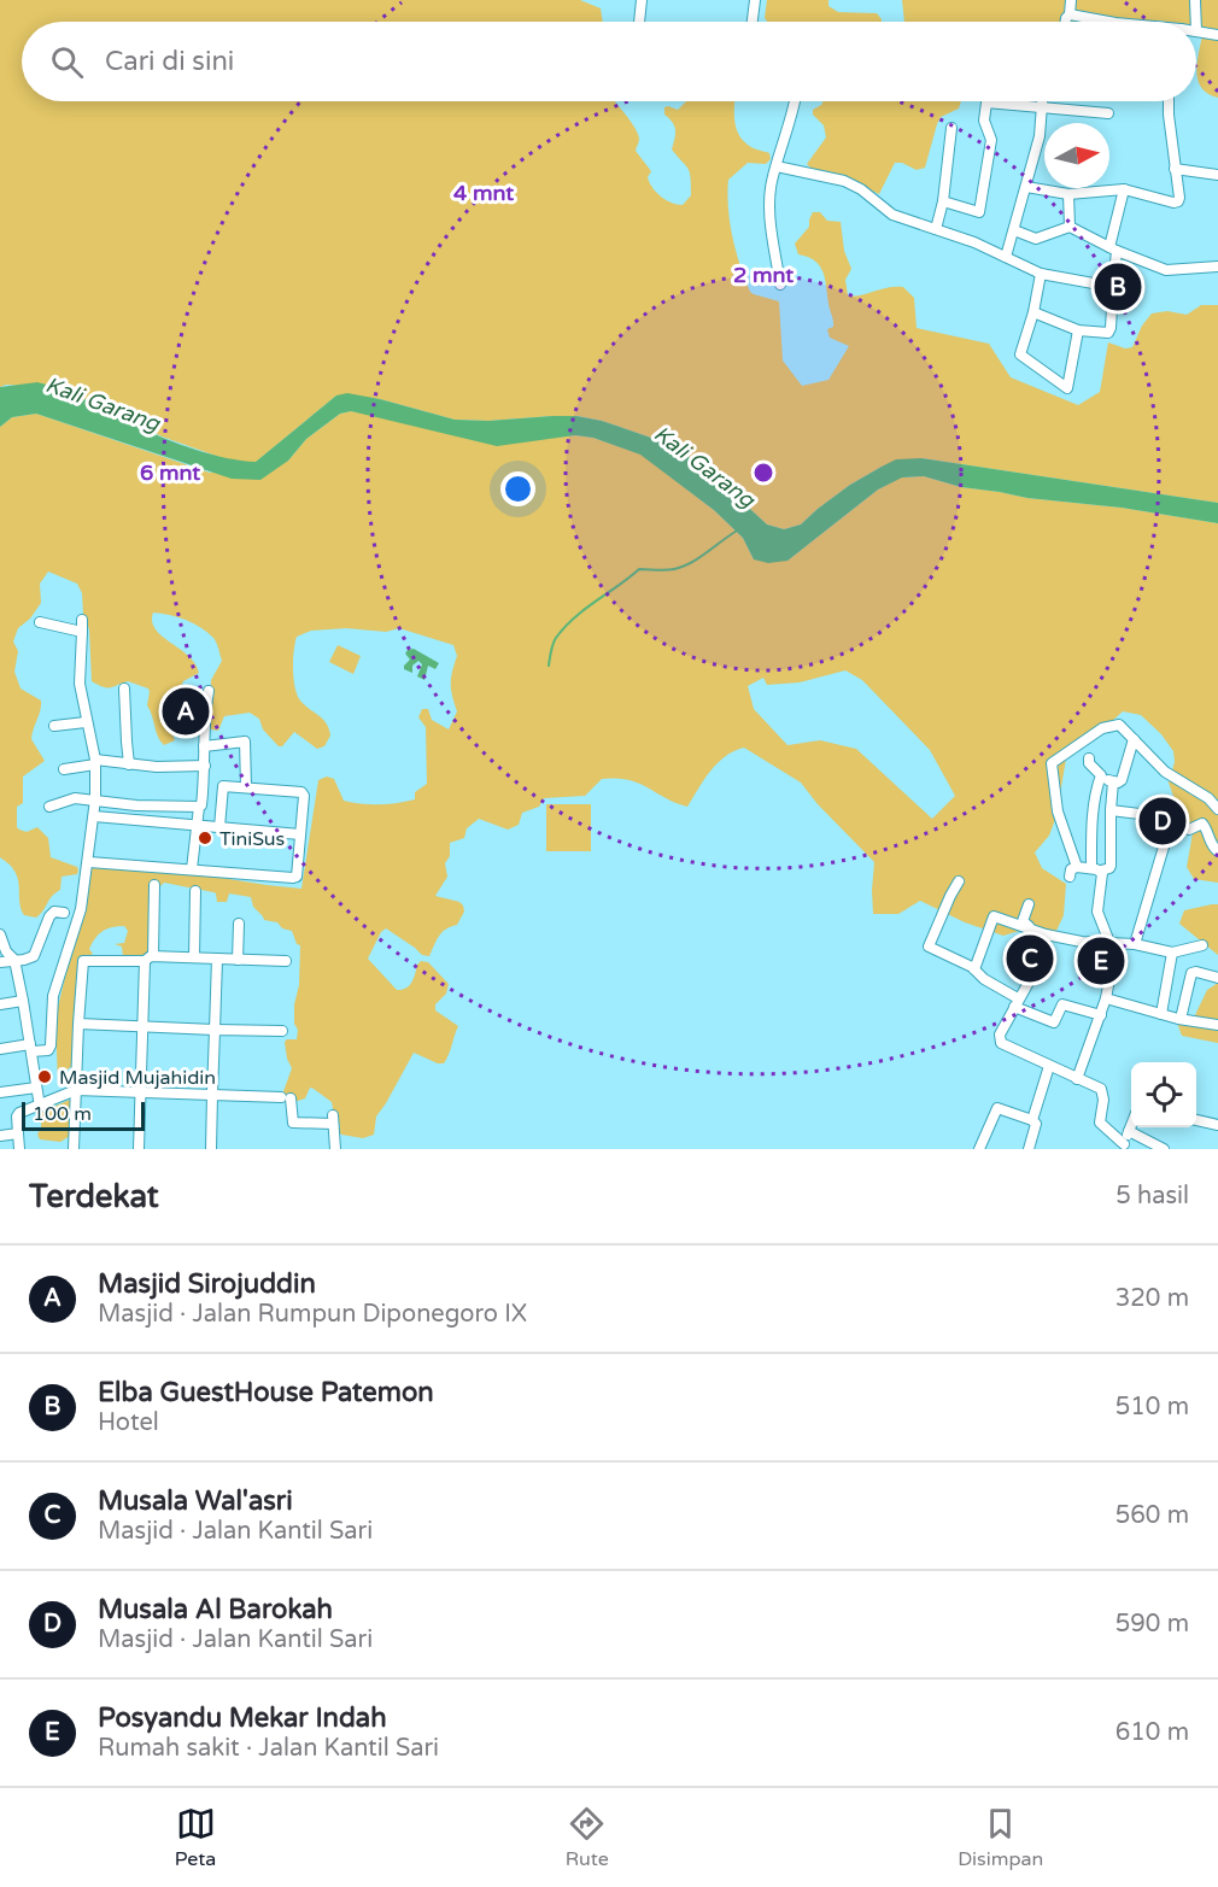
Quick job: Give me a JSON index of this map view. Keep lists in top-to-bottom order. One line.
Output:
{"water":["Kali Garang"],"places":["TiniSus","Masjid Mujahidin"],"scale_bar":"100 m","north":"right","page":{"search":"Cari di sini","pins":["B","A","D","C","E"],"scale":"100 m","heading":["Terdekat","5 hasil"],"list":[{"mark":"A","name":"Masjid Sirojuddin","note":"Masjid · Jalan Rumpun Diponegoro IX","value":"320 m"},{"mark":"B","name":"Elba GuestHouse Patemon","note":"Hotel","value":"510 m"},{"mark":"C","name":"Musala Wal'asri","note":"Masjid · Jalan Kantil Sari","value":"560 m"},{"mark":"D","name":"Musala Al Barokah","note":"Masjid · Jalan Kantil Sari","value":"590 m"},{"mark":"E","name":"Posyandu Mekar Indah","note":"Rumah sakit · Jalan Kantil Sari","value":"610 m"}],"nav":["Peta","Rute","Disimpan"]},"rings":["4 mnt","2 mnt","6 mnt"]}
